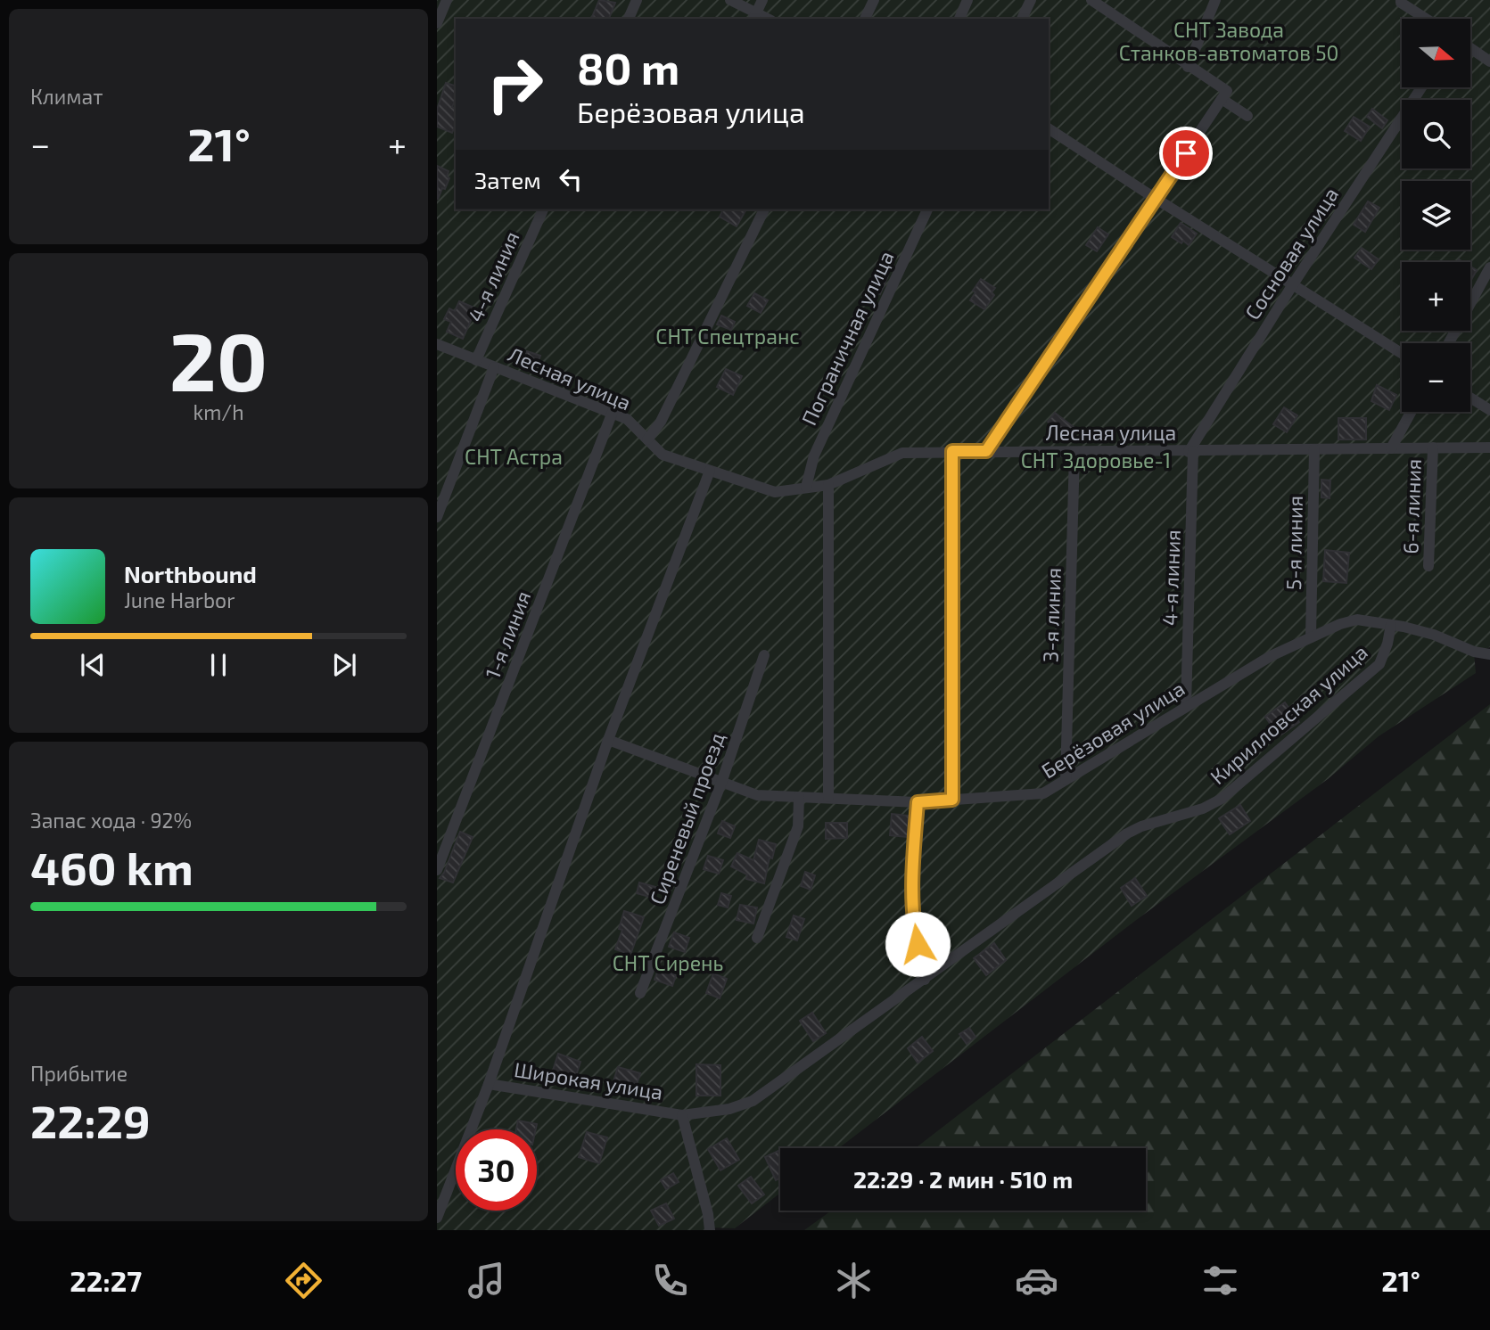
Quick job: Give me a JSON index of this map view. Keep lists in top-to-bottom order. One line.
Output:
{"streets":{"street":["Сосновая улица","4-я линия","Пограничная улица","Лесная улица","6-я линия","5-я линия","3-я линия","1-я линия","Кирилловская улица","Берёзовая улица","Сиреневый проезд","Широкая улица"]},"crossings":[["Сосновая улица","4-я линия"],["Сосновая улица","Лесная улица"],["4-я линия","Лесная улица"],["4-я линия","Берёзовая улица"],["Пограничная улица","Лесная улица"],["Лесная улица","6-я линия"],["Лесная улица","5-я линия"],["Лесная улица","3-я линия"],["Лесная улица","1-я линия"],["5-я линия","Берёзовая улица"],["3-я линия","Берёзовая улица"],["Кирилловская улица","Берёзовая улица"],["Кирилловская улица","Широкая улица"],["Берёзовая улица","Сиреневый проезд"]],"parks":["СНТ Завода Станков-автоматов 50","СНТ Спецтранс","СНТ Астра","СНТ Здоровье-1","СНТ Сирень"],"north":"right","page":{"tile":["Климат",["20","km/h"],["Запас хода · 92%","460 km"],["Прибытие","22:29"]],"map_buttons":["+","−"],"turn":["80 m","Берёзовая улица"],"heat":["−","21°","+"],"then":"Затем","song":["Northbound","June Harbor"],"limit":"30","trip":"22:29 · 2 мин · 510 m","tabs":["22:27","21°"]}}
